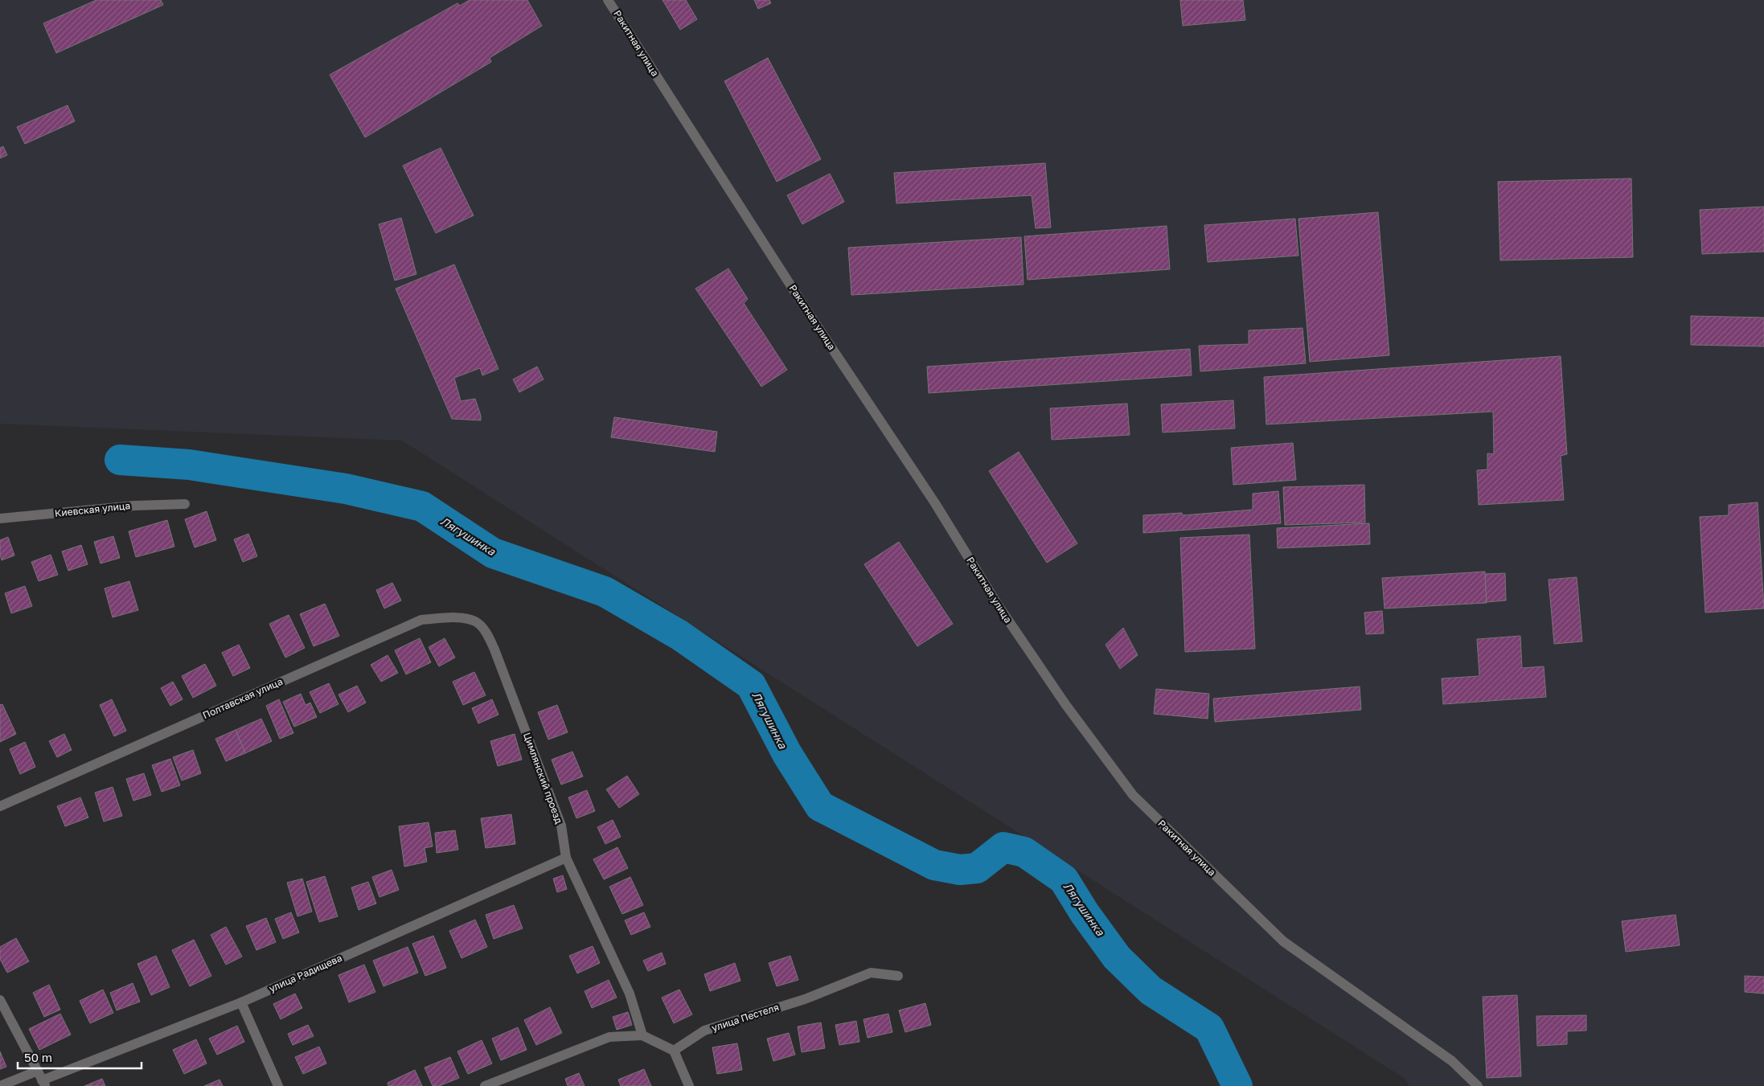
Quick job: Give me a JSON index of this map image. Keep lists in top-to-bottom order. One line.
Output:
{"streets":{"street":["Ракитная улица","Киевская улица","Полтавская улица","Цимлянский проезд","улица Радищева","улица Пестеля"]},"crossings":[["Полтавская улица","Цимлянский проезд"],["Цимлянский проезд","улица Радищева"]],"water":["Лягушинка"],"scale_bar":"50 m"}
